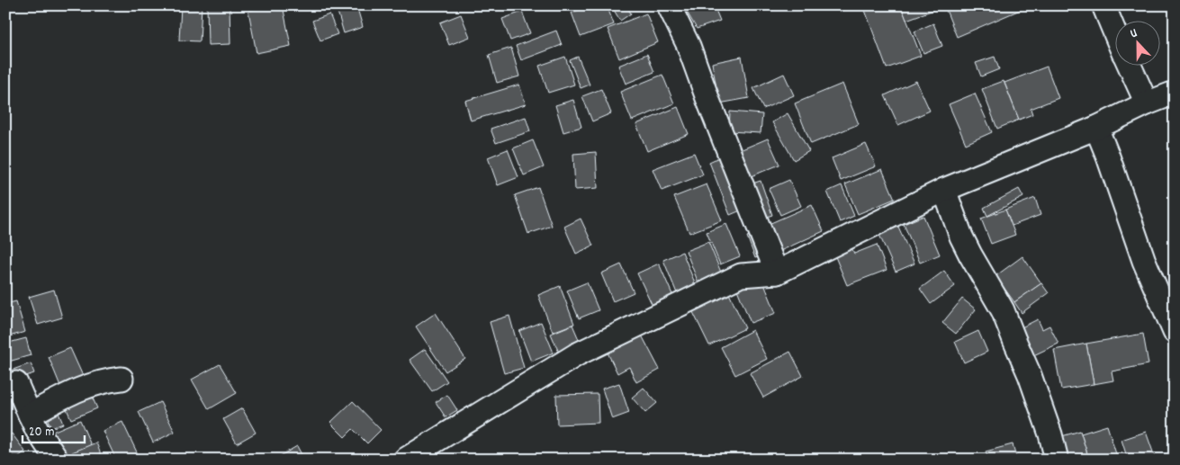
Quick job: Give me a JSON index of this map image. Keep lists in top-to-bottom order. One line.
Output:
{"scale_bar":"20 m","north":"top"}
